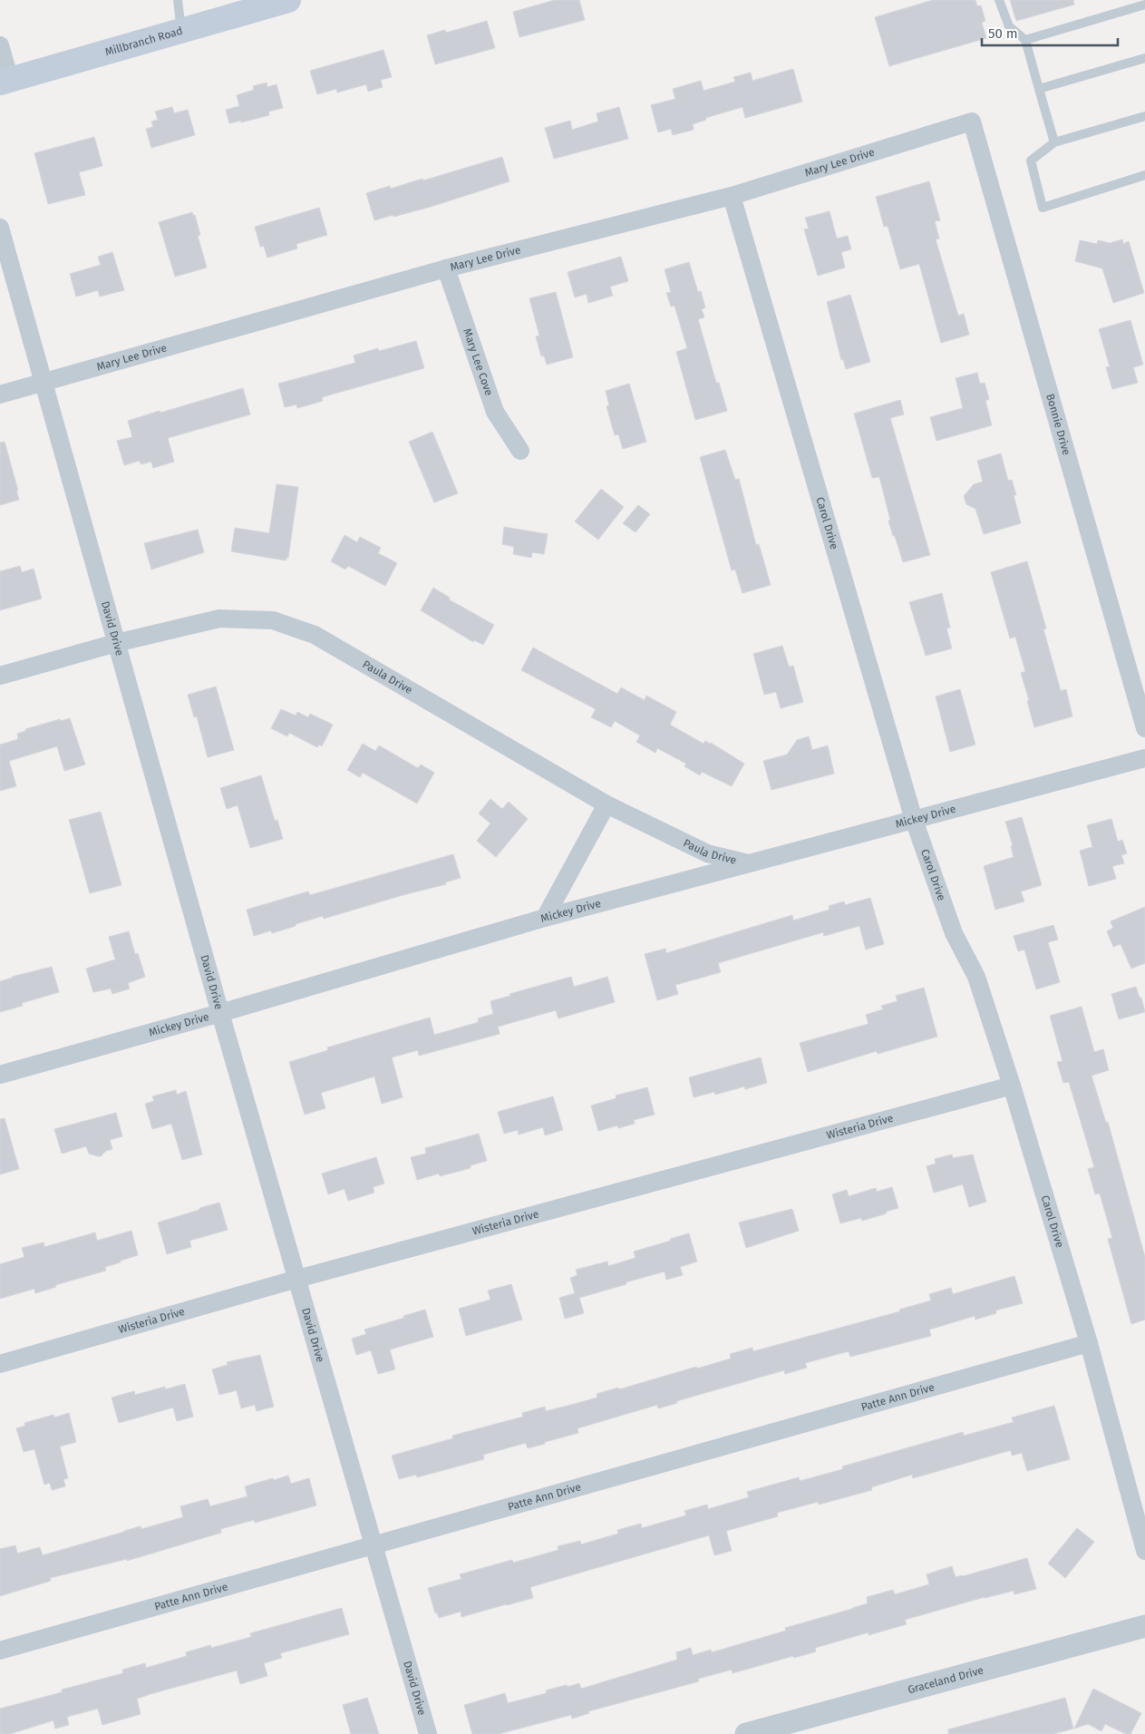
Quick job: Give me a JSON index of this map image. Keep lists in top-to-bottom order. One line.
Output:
{"streets":{"main road":["Millbranch Road"],"street":["Mary Lee Drive","Mary Lee Cove","Bonnie Drive","Carol Drive","David Drive","Paula Drive","Mickey Drive","Wisteria Drive","Patte Ann Drive","Graceland Drive"]},"crossings":[["Mary Lee Drive","Mary Lee Cove"],["Mary Lee Drive","Bonnie Drive"],["Mary Lee Drive","Carol Drive"],["Mary Lee Drive","David Drive"],["Carol Drive","Mickey Drive"],["Carol Drive","Wisteria Drive"],["Carol Drive","Patte Ann Drive"],["David Drive","Paula Drive"],["David Drive","Mickey Drive"],["David Drive","Wisteria Drive"],["David Drive","Patte Ann Drive"],["Paula Drive","Mickey Drive"]],"scale_bar":"50 m"}
